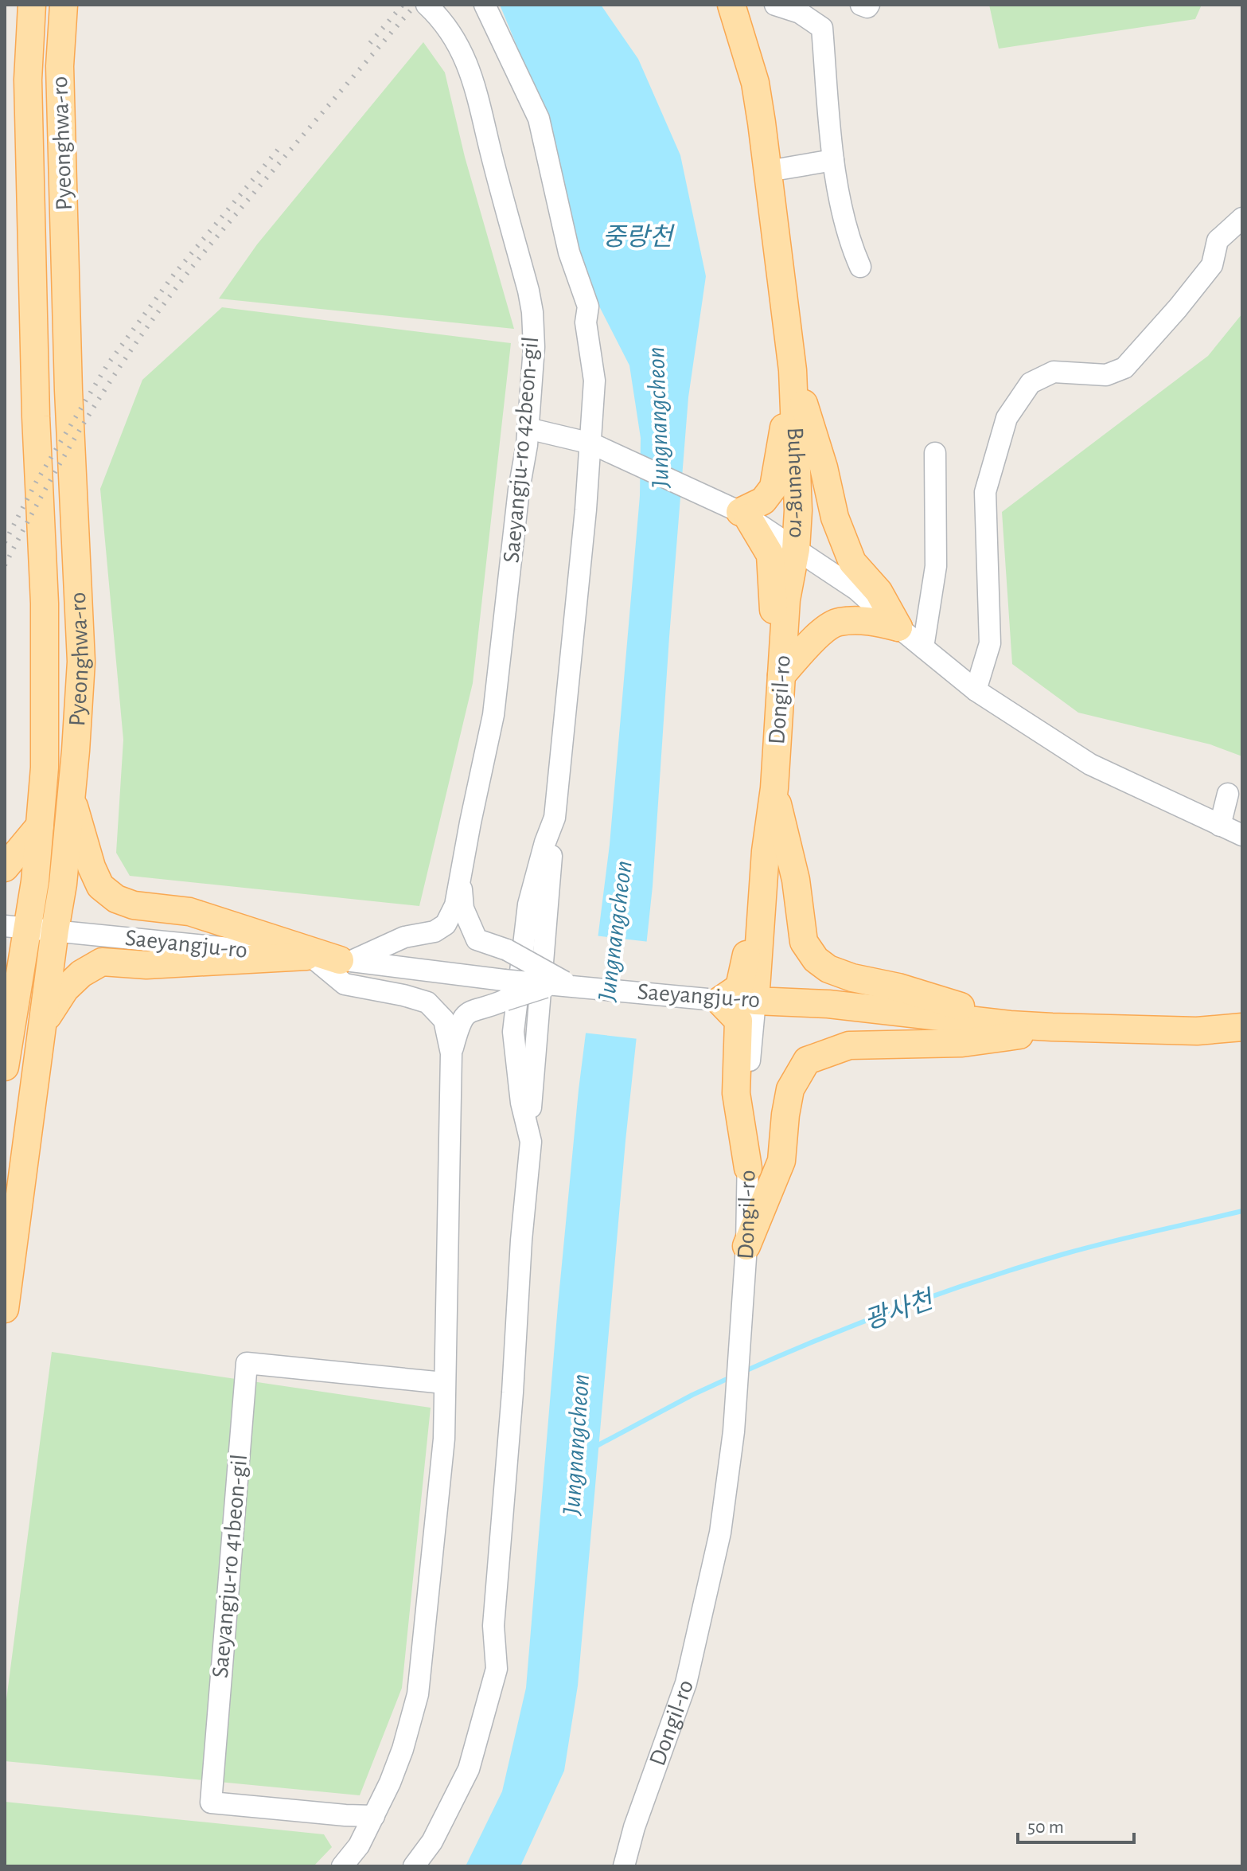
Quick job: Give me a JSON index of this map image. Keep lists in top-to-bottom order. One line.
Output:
{"streets":{"main road":["Pyeonghwa-ro","Buheung-ro","Dongil-ro","Saeyangju-ro"],"street":["Saeyangju-ro 42beon-gil","Saeyangju-ro 41beon-gil"]},"crossings":[["Pyeonghwa-ro","Saeyangju-ro"],["Buheung-ro","Dongil-ro"],["Dongil-ro","Saeyangju-ro"]],"water":["중랑천","Jungnangcheon","광사천"],"scale_bar":"50 m"}
